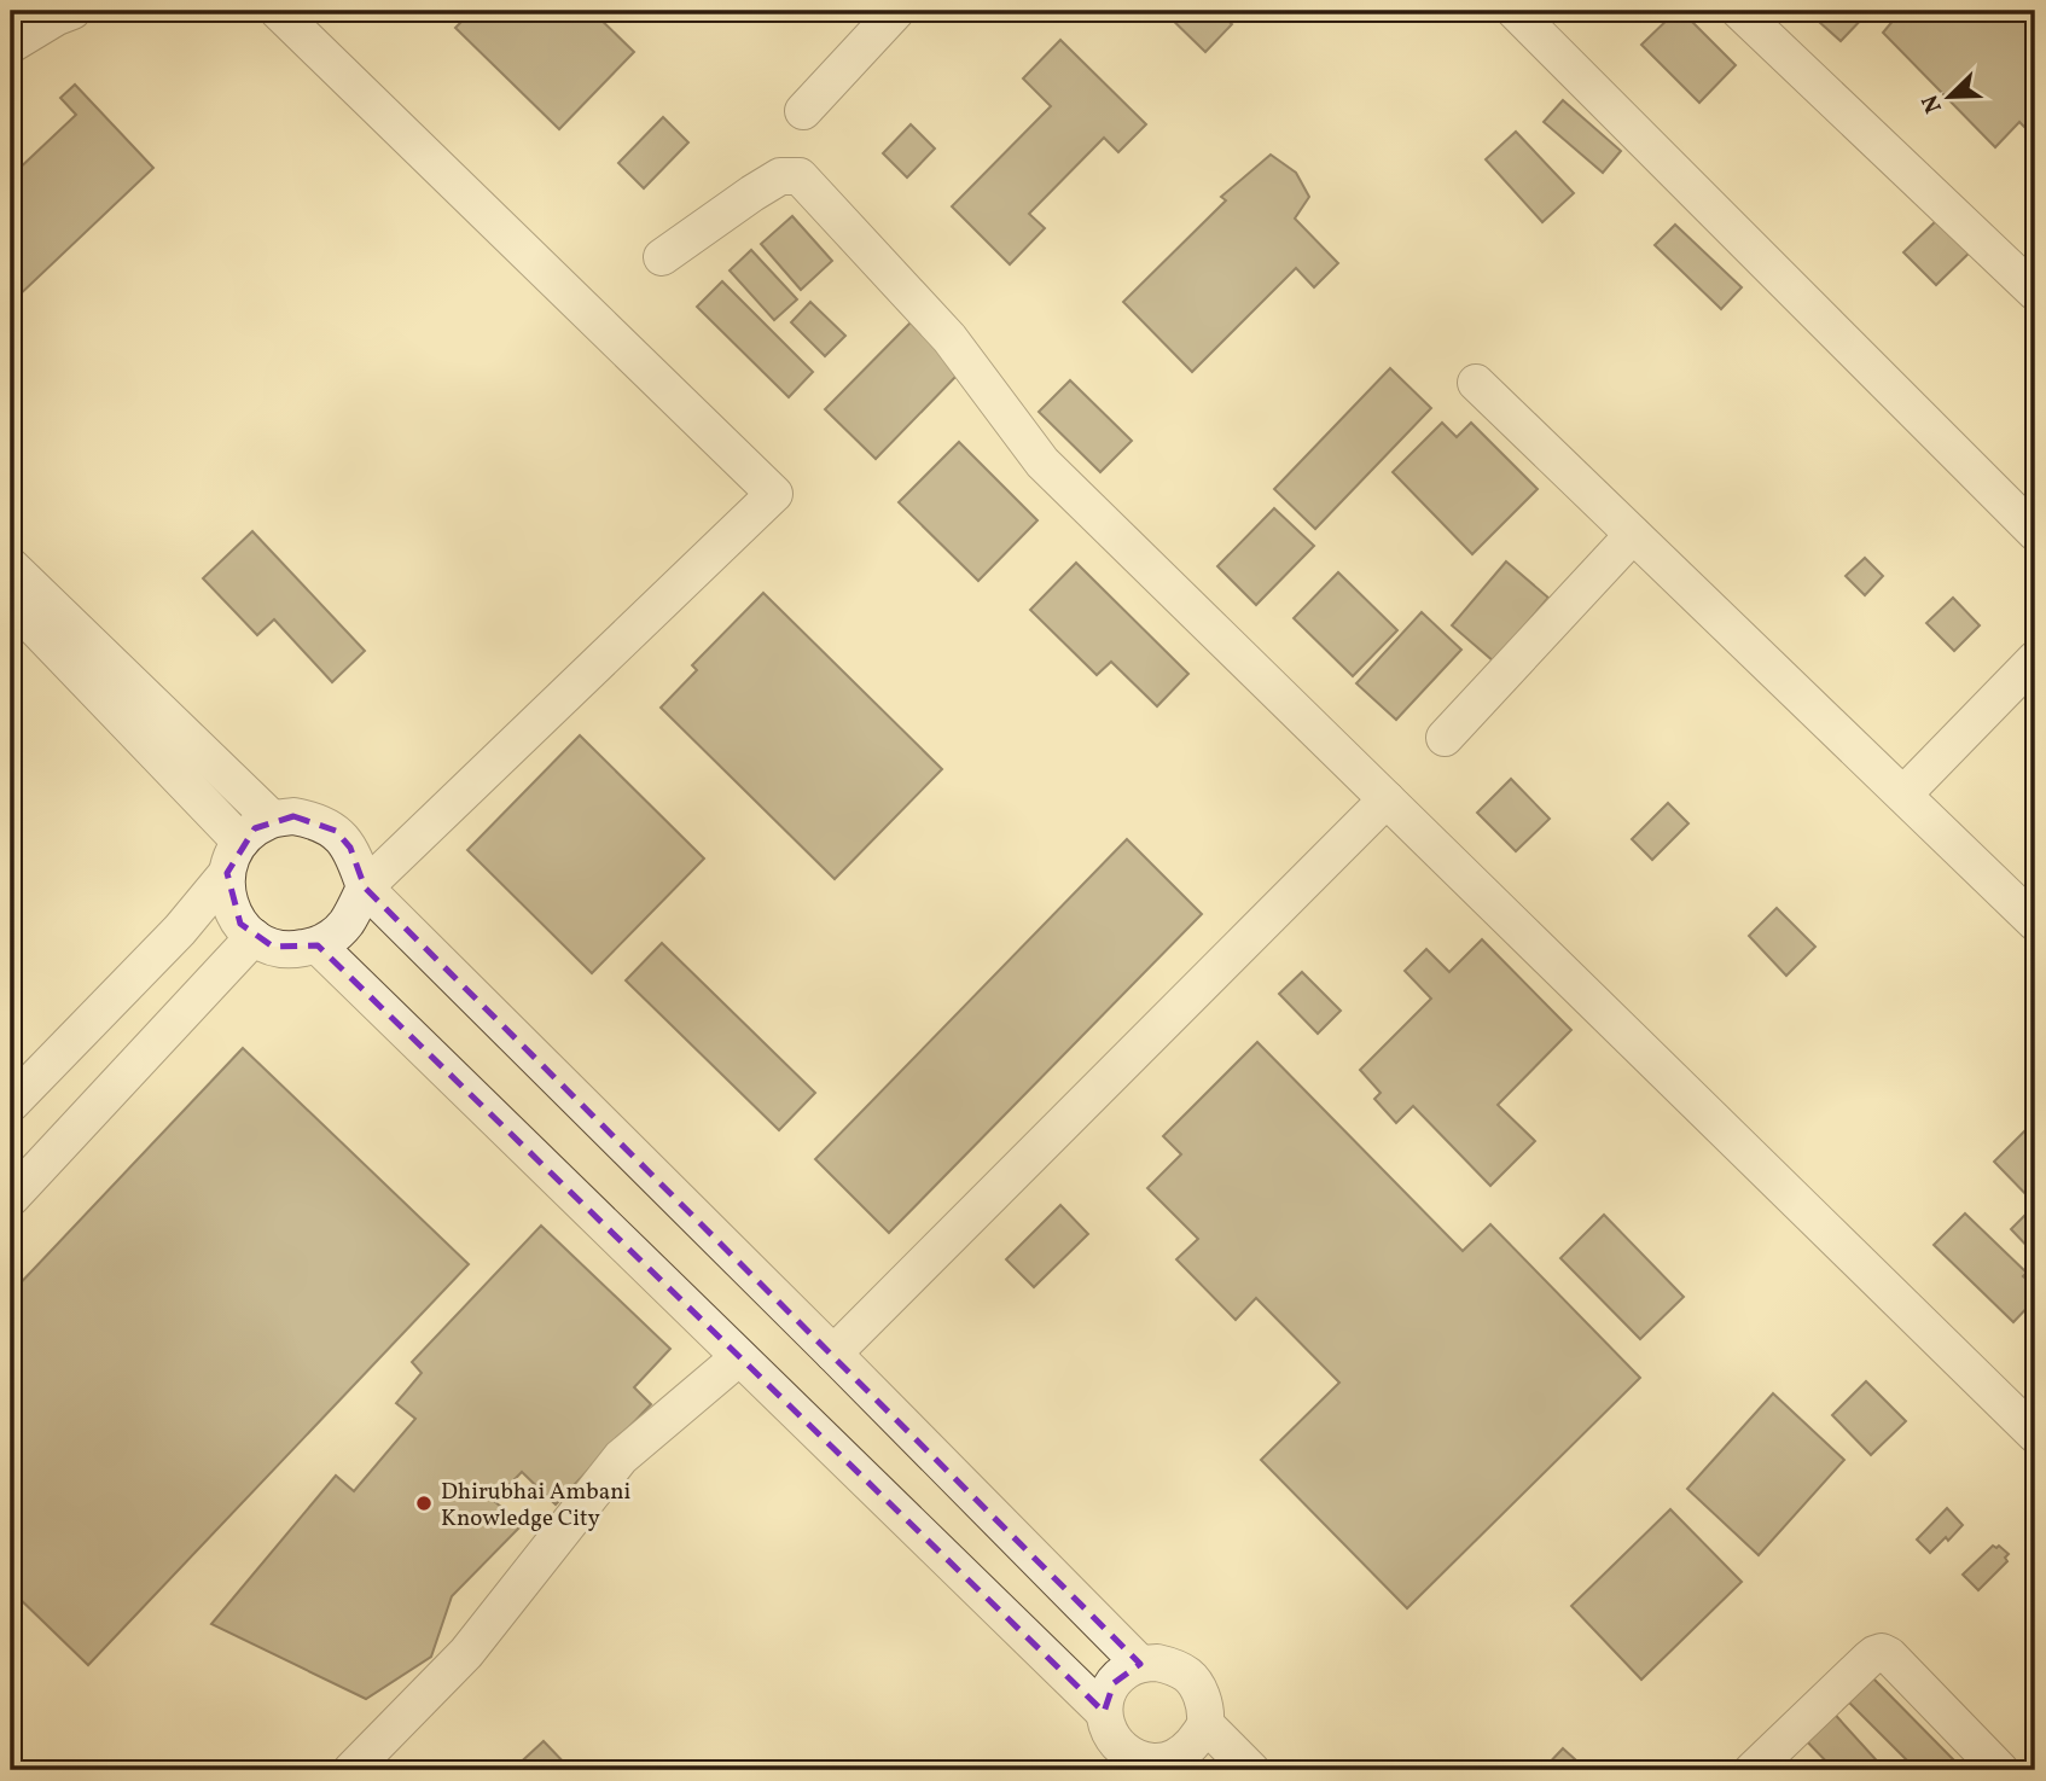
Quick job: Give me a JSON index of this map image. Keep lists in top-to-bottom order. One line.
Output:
{"places":["Dhirubhai Ambani Knowledge City"],"north":"bottom left"}
